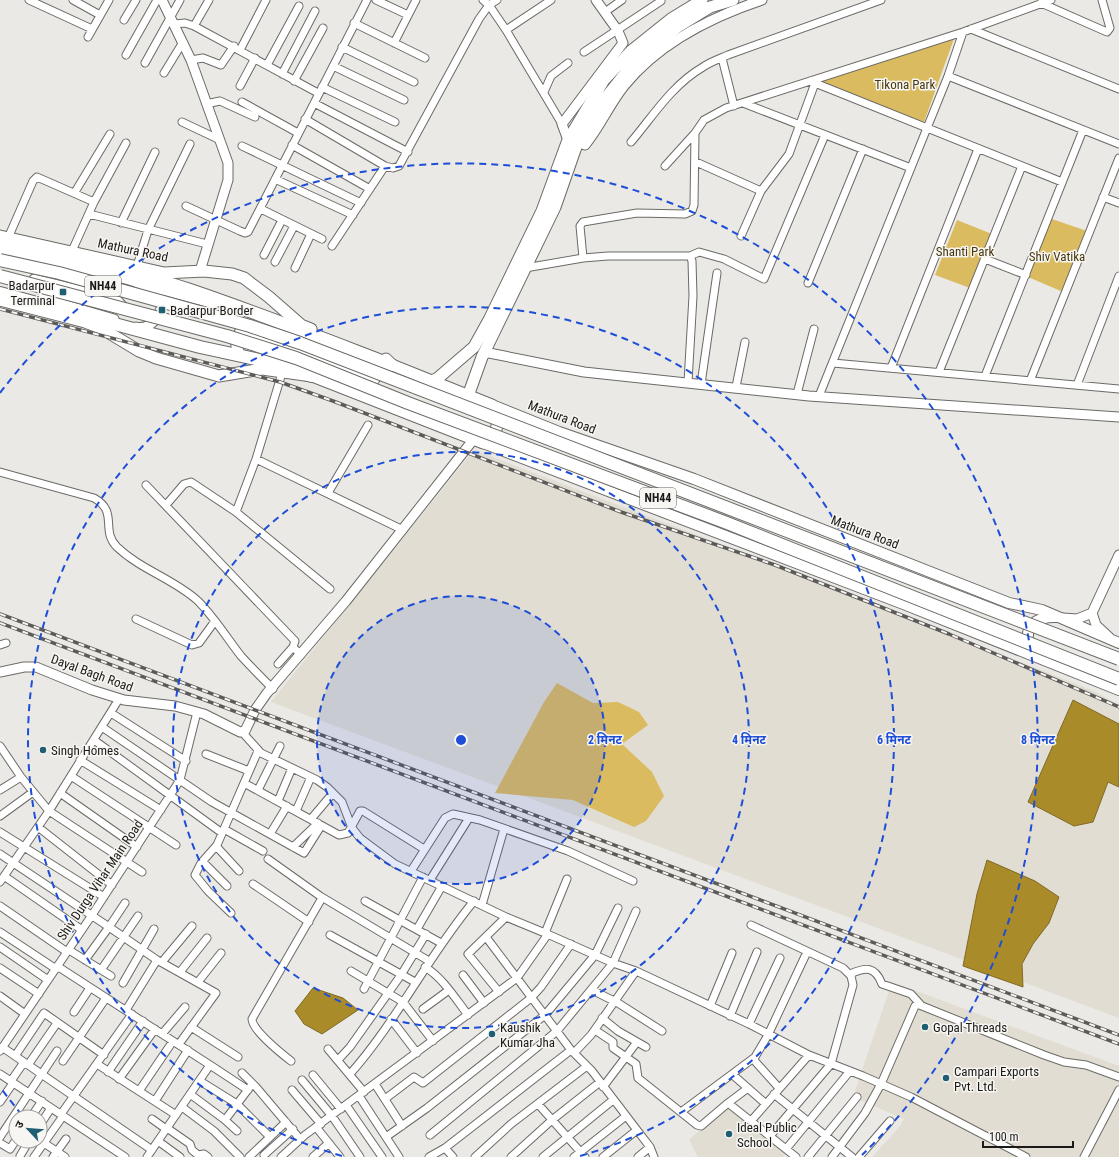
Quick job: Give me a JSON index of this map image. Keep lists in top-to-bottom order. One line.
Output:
{"streets":{"highway":["Mathura Road","NH44"],"street":["Dayal Bagh Road","Shiv Durga Vihar Main Road"]},"crossings":[["Dayal Bagh Road","Shiv Durga Vihar Main Road"]],"parks":["Tikona Park","Shanti Park","Shiv Vatika"],"places":{"transit":["Badarpur Terminal","Badarpur Border"],"other":["Singh Homes","Gopal Threads","Kaushik Kumar Jha","Campari Exports Pvt. Ltd.","Ideal Public School"]},"scale_bar":"100 m","north":"top left","rings":["2 मिनट","4 मिनट","6 मिनट","8 मिनट"]}
